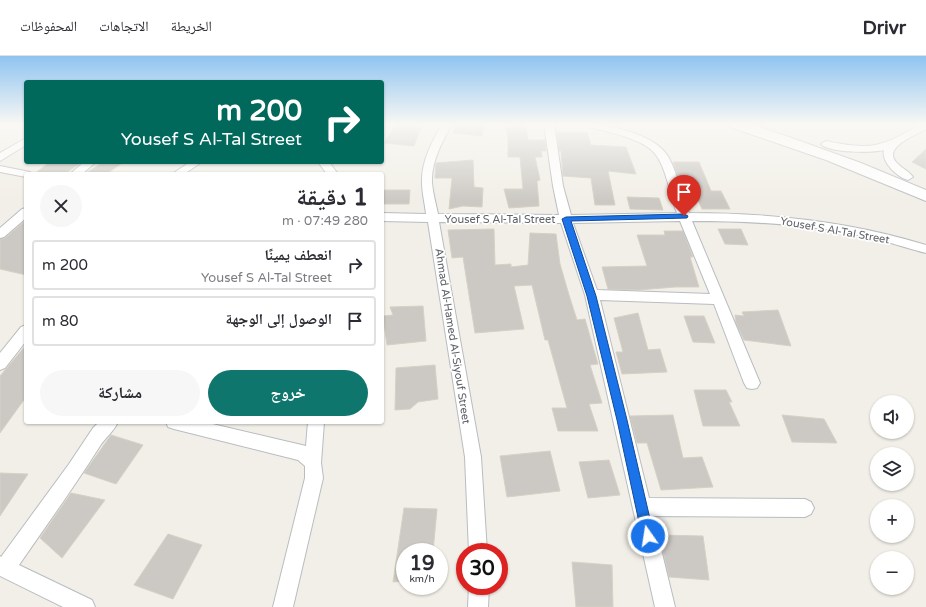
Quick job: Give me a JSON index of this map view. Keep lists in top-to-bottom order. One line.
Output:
{"streets":{"street":["Yousef S Al-Tal Street","Ahmad Al-Hamed Al-Siyouf Street"]},"crossings":[["Yousef S Al-Tal Street","Ahmad Al-Hamed Al-Siyouf Street"]],"page":{"header":"Drivr","nav":["الخريطة","الاتجاهات","المحفوظات"],"turn":["200 m","Yousef S Al-Tal Street"],"heading":["1 دقيقة","280 m · 07:49"],"list":[{"name":"انعطف يمينًا","note":"Yousef S Al-Tal Street","value":"200 m"},{"name":"الوصول إلى الوجهة","value":"80 m"}],"buttons":["خروج","مشاركة"],"map_buttons":["+","−"],"speed":"19 km/h","limit":"30"}}
